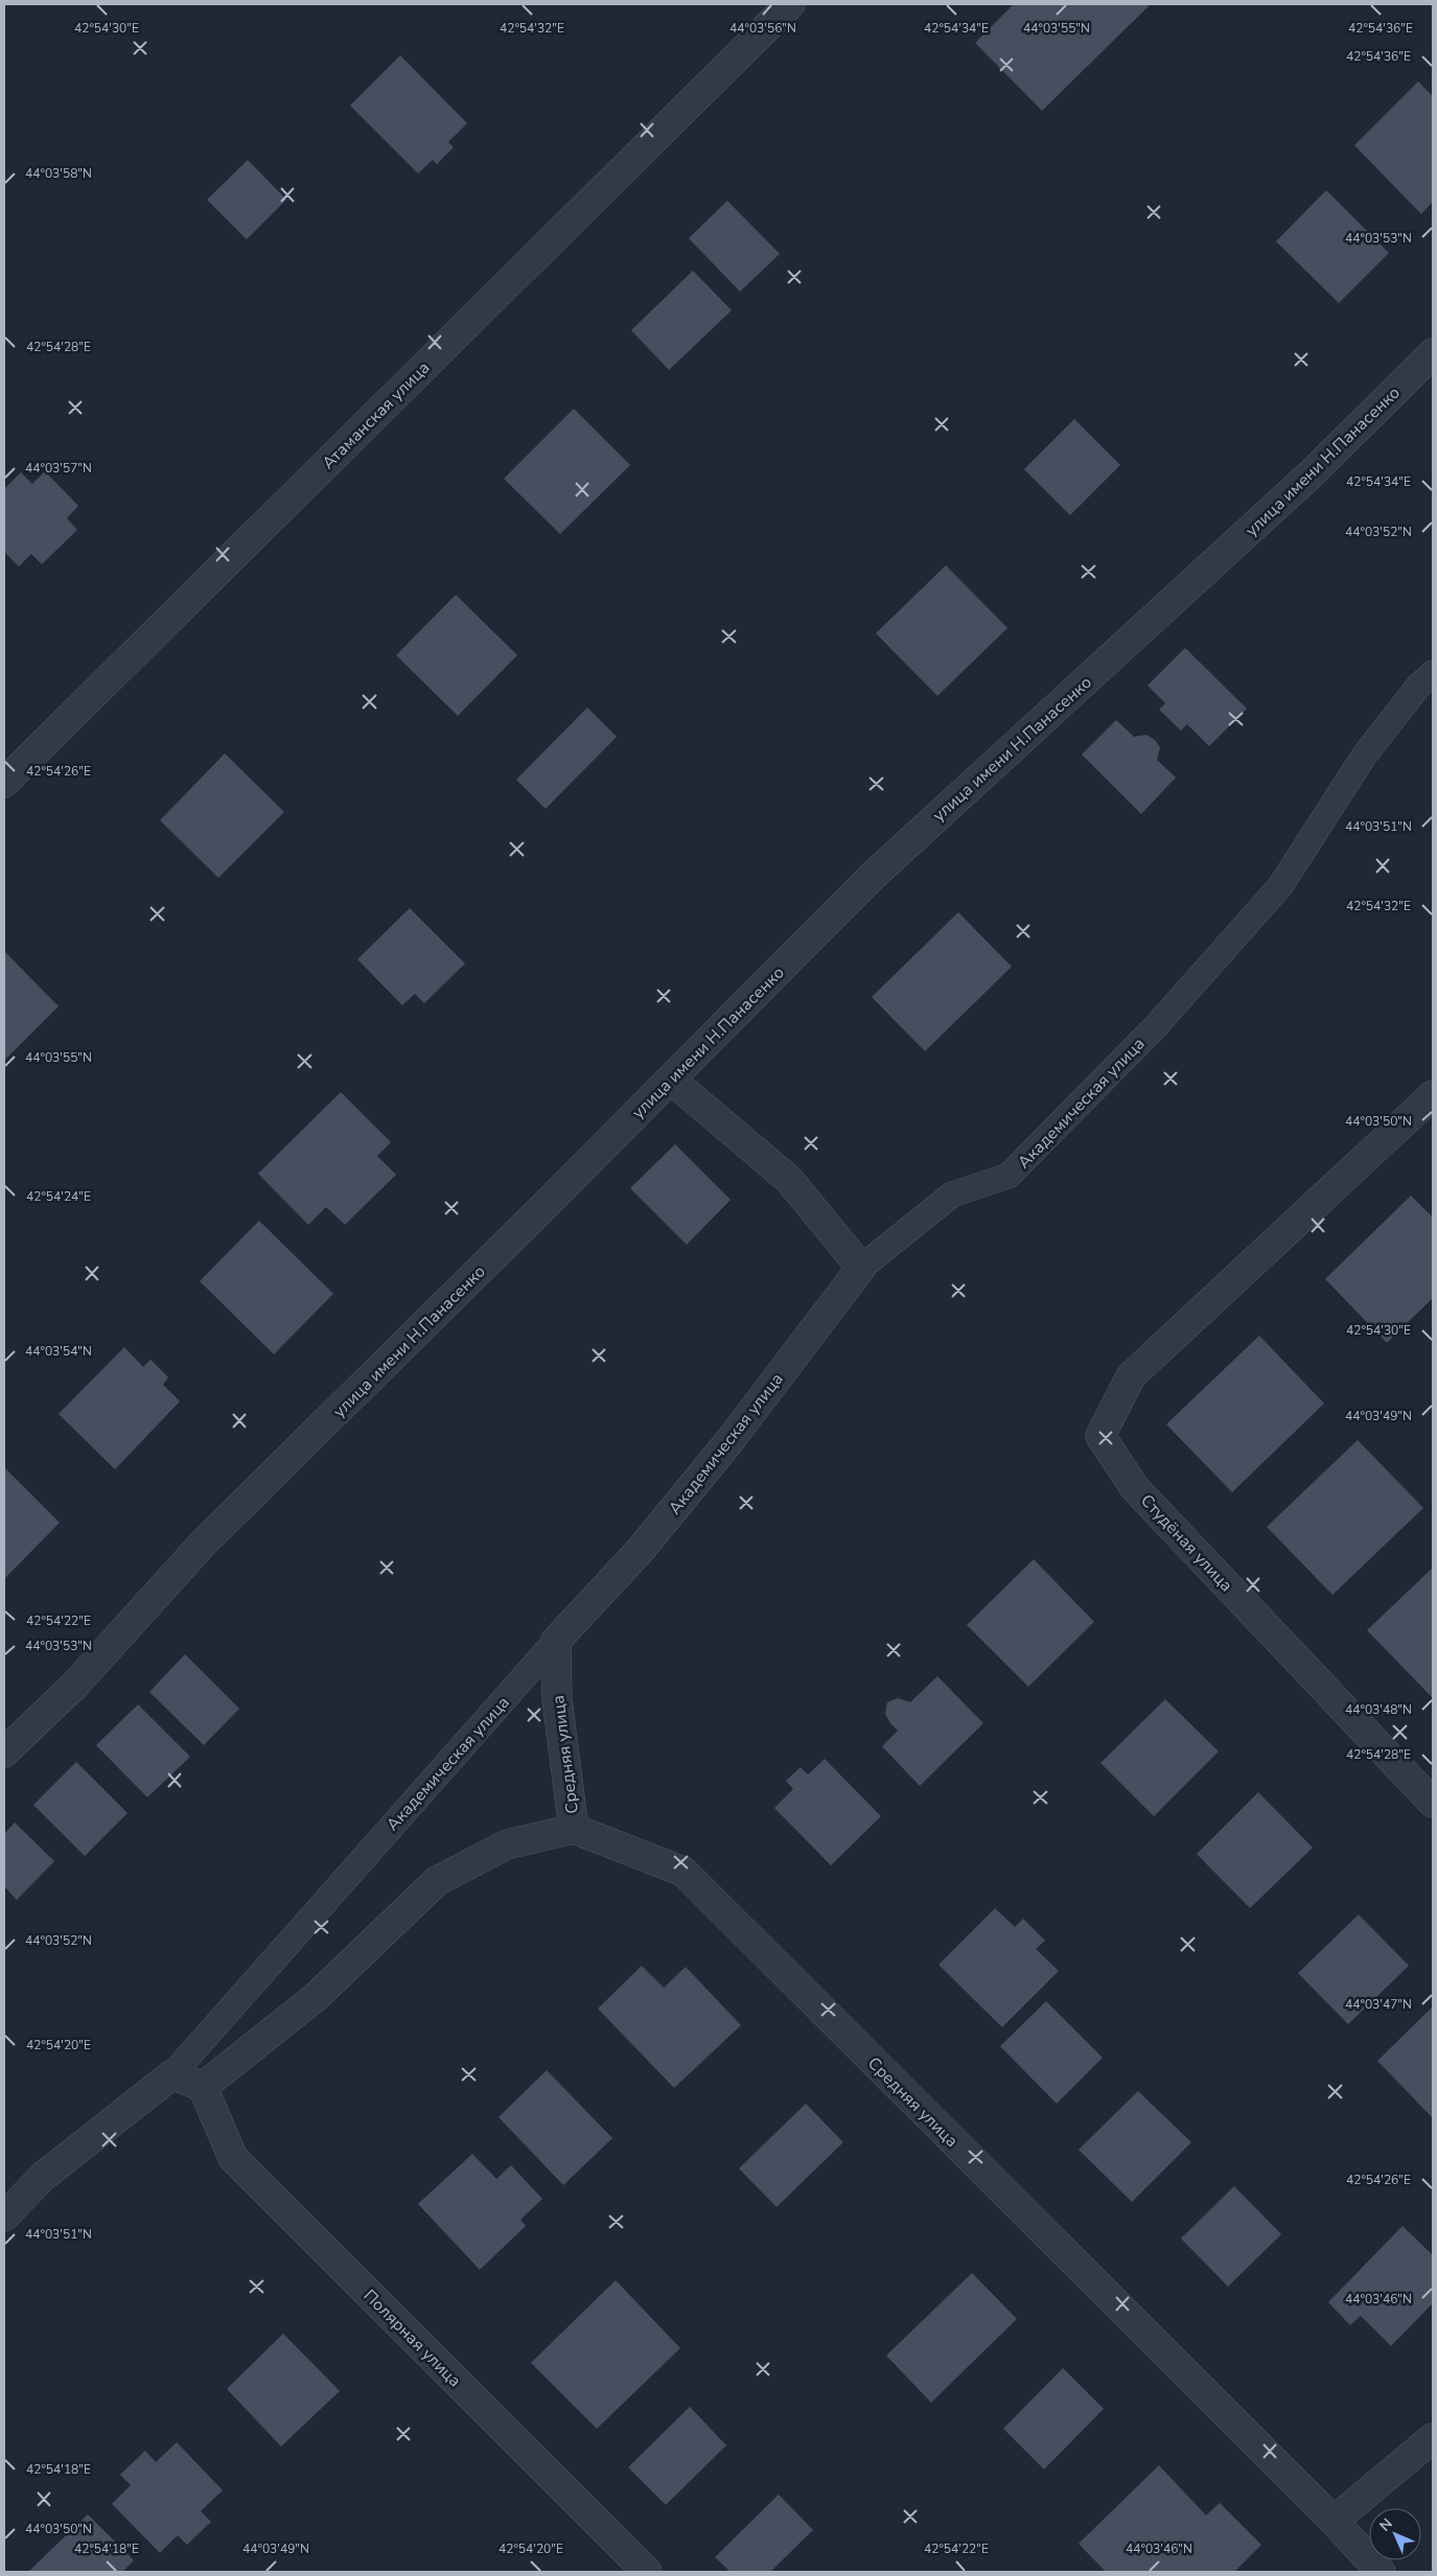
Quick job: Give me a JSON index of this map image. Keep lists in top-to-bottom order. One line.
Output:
{"streets":{"street":["Атаманская улица","улица имени Н.Панасенко","Академическая улица","Студёная улица","Средняя улица","Полярная улица"]},"crossings":[["Академическая улица","Средняя улица"]],"north":"top left","coordinates":["42°54'36\"E","42°54'30\"E","42°54'32\"E","44°03'56\"N","42°54'34\"E","44°03'55\"N","44°03'58\"N","44°03'53\"N","42°54'28\"E","44°03'57\"N","44°03'52\"N","42°54'26\"E","44°03'51\"N","44°03'50\"N","42°54'24\"E","44°03'54\"N","44°03'49\"N","42°54'22\"E","44°03'48\"N","44°03'47\"N","42°54'20\"E","44°03'46\"N","42°54'18\"E"]}
